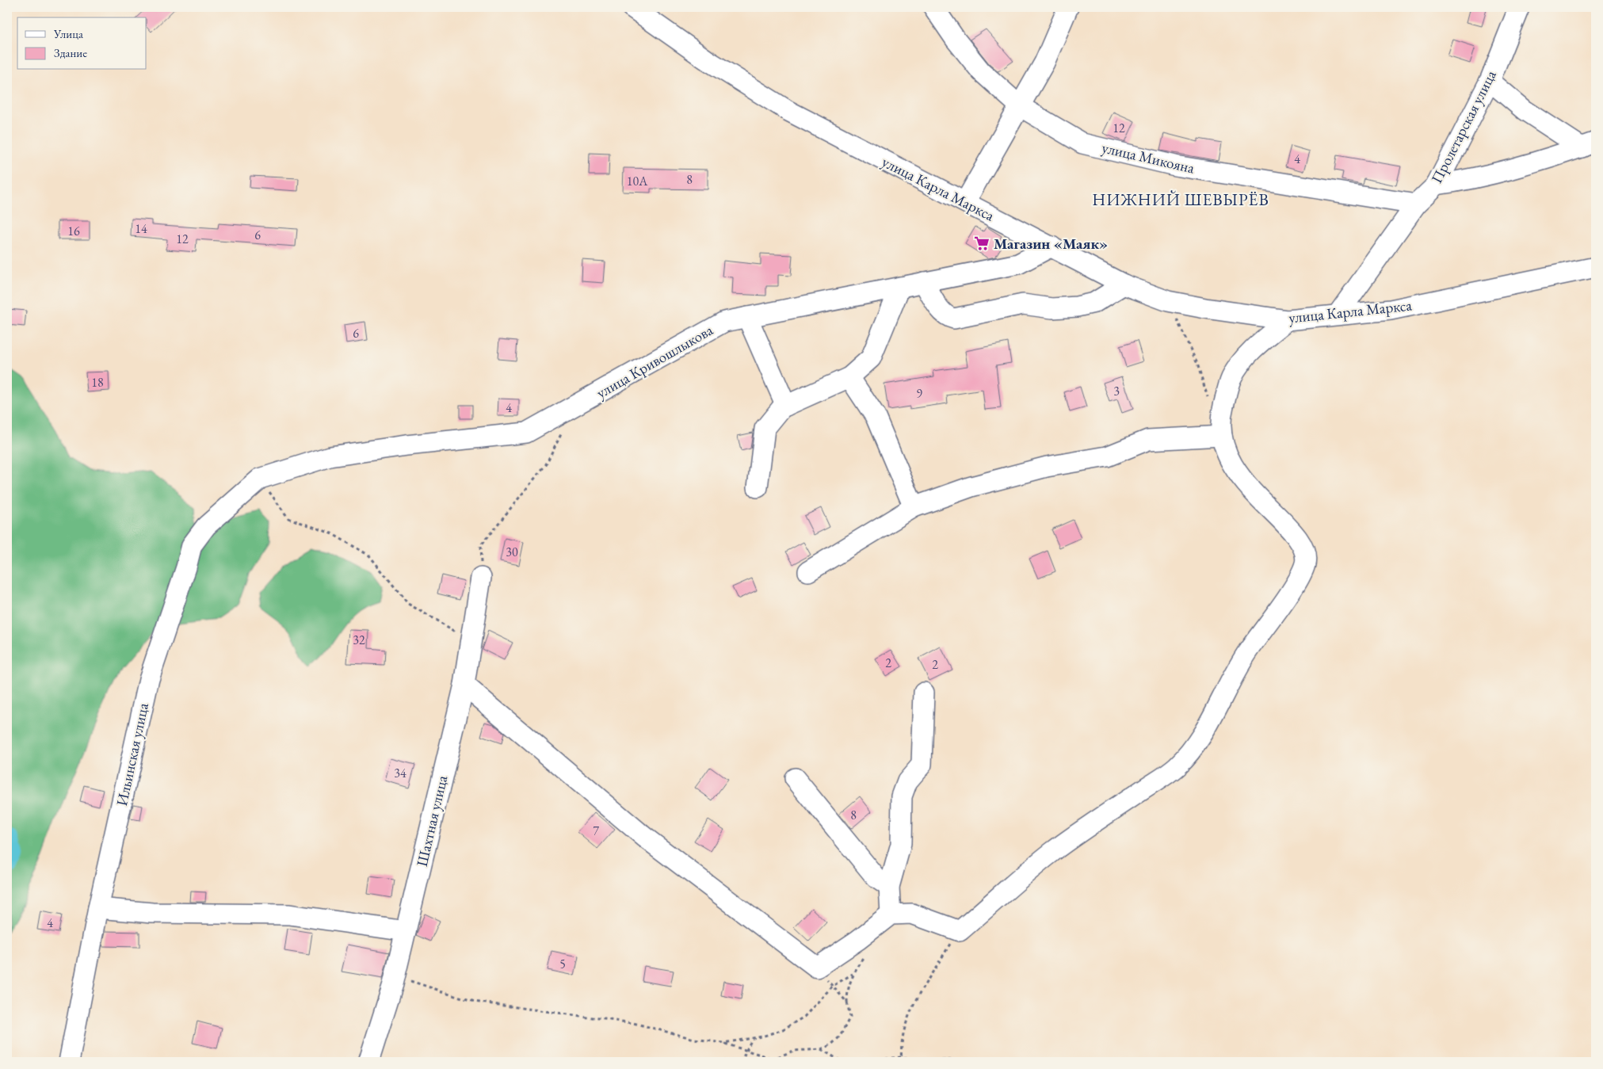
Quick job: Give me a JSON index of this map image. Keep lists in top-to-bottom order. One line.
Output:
{"streets":{"street":["Пролетарская улица","улица Микояна","улица Карла Маркса","улица Кривошлыкова","Ильинская улица","Шахтная улица"]},"crossings":[["Пролетарская улица","улица Микояна"],["Пролетарская улица","улица Карла Маркса"],["улица Карла Маркса","улица Кривошлыкова"],["улица Кривошлыкова","Ильинская улица"]],"districts":["НИЖНИЙ ШЕВЫРЁВ"],"places":{"supermarket":["Магазин «Маяк»"]},"house_numbers":["12","4","8","10А","14","16","6","12","6","18","3","9","4","30","32","2","2","34","8","7","4","5"],"legend":["Улица","Здание"]}
